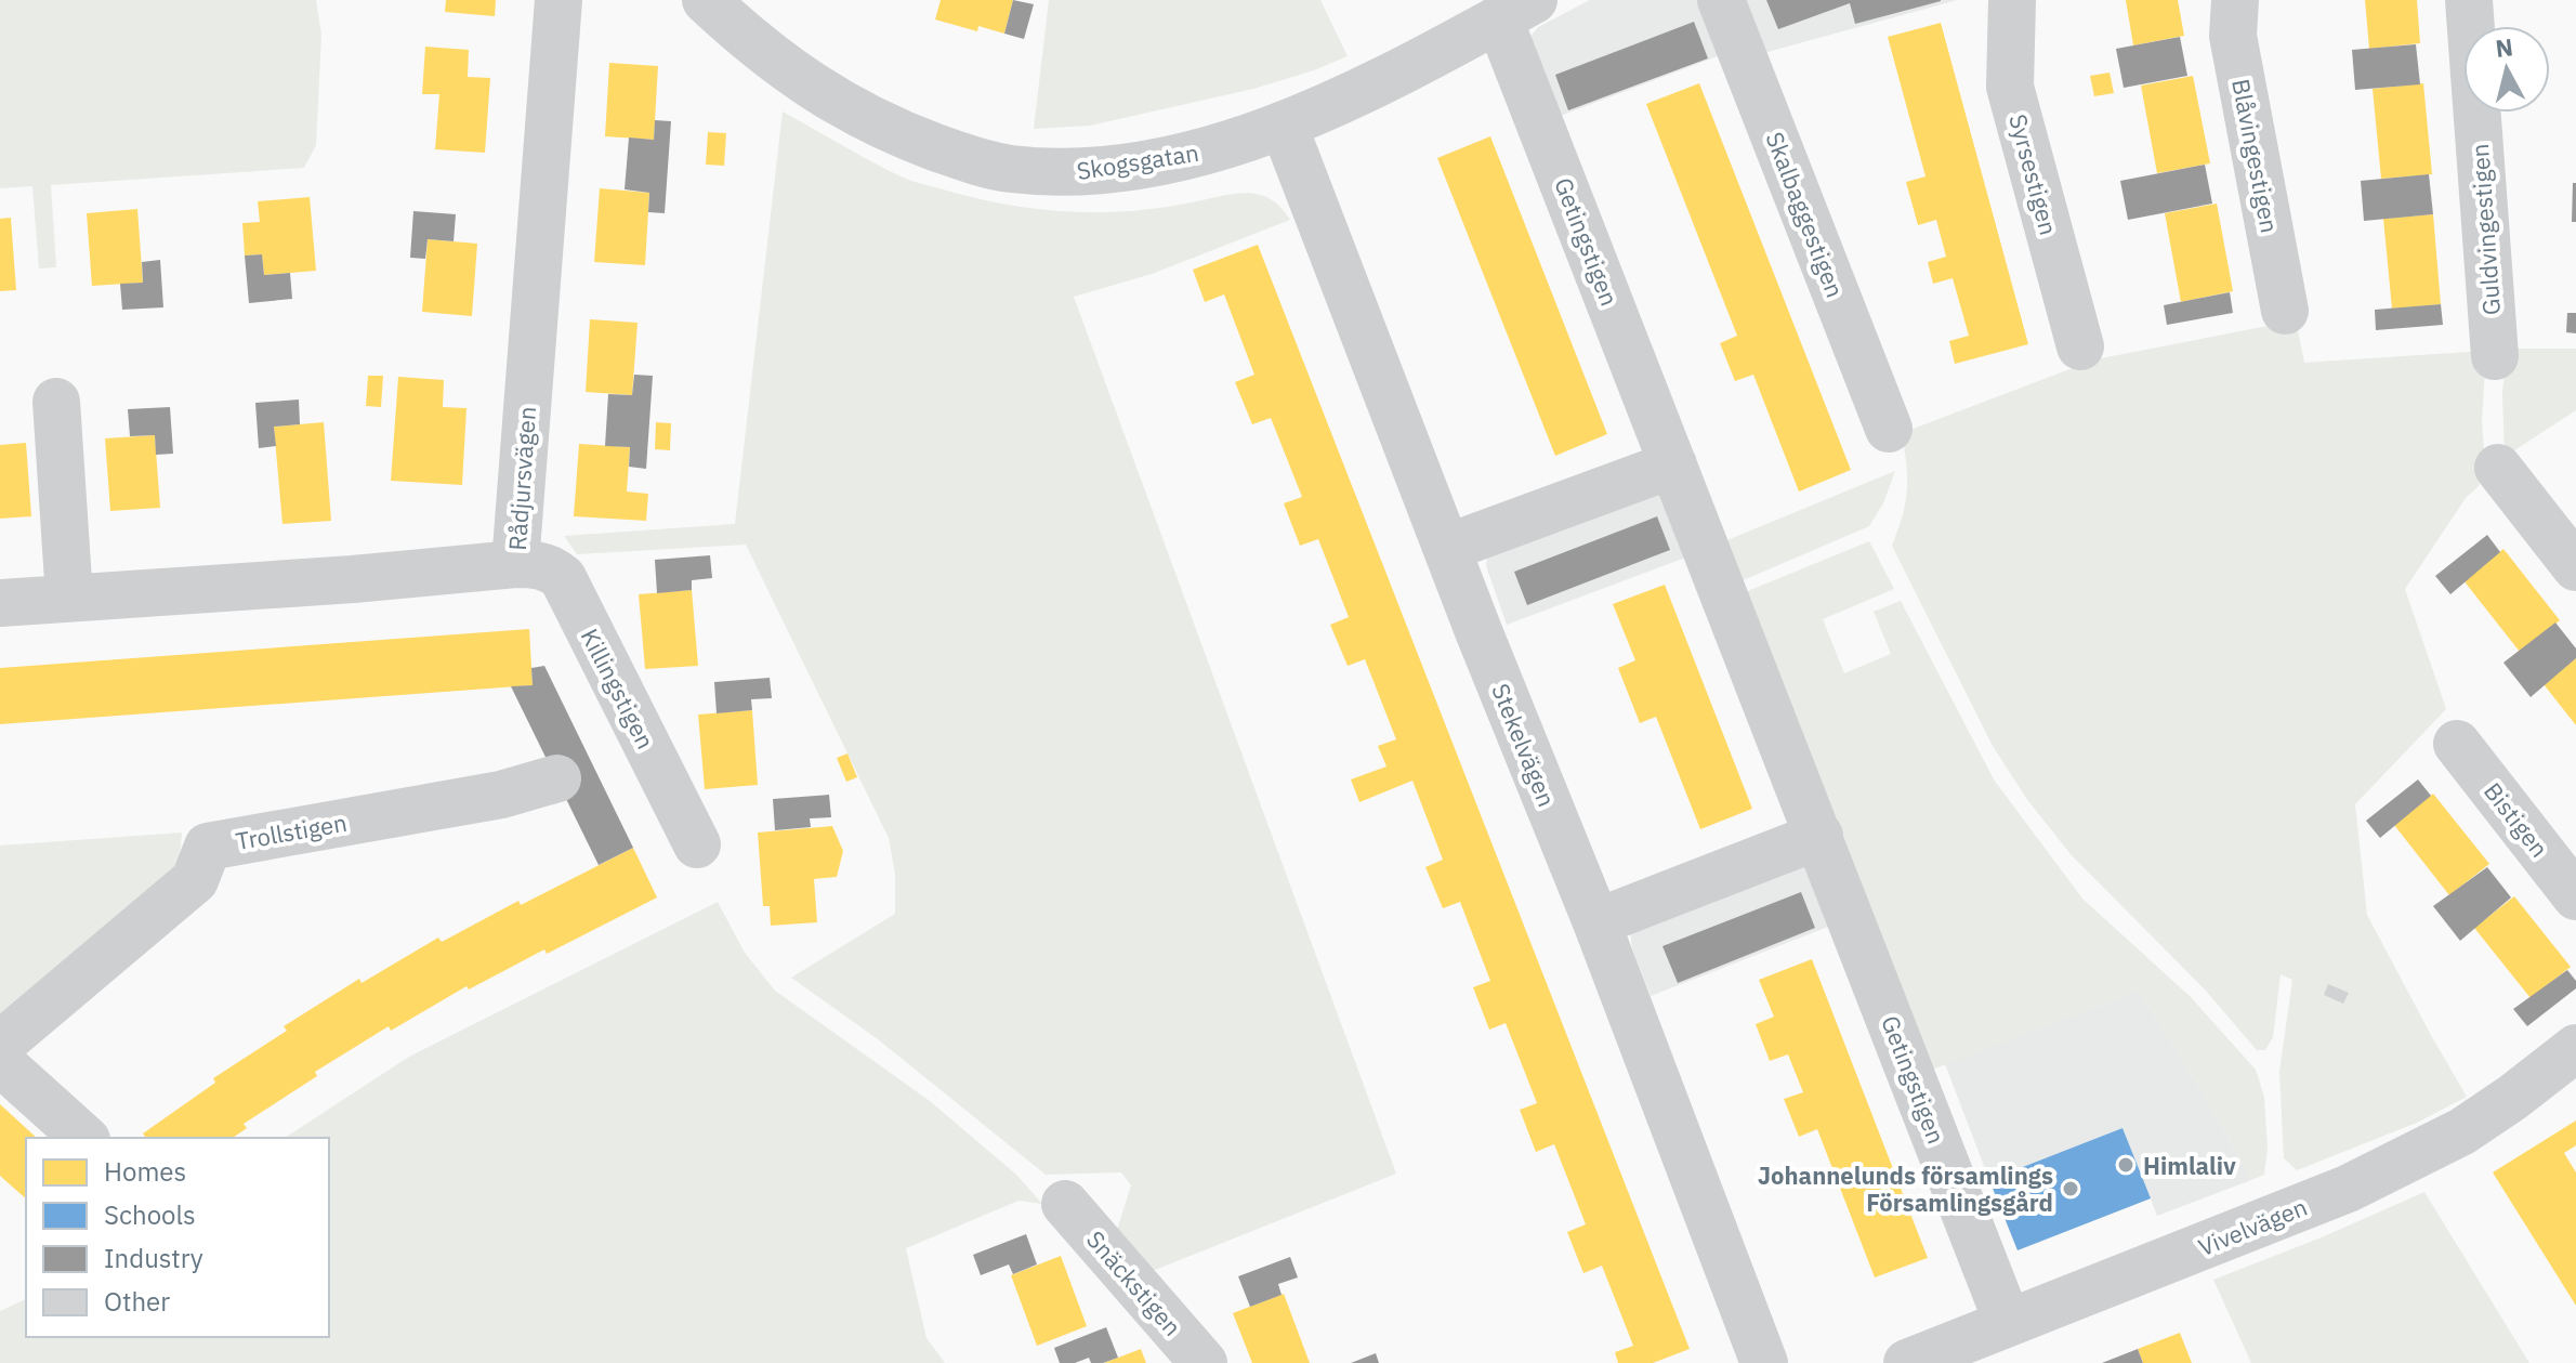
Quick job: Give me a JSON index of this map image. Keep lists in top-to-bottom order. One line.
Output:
{"streets":{"street":["Blåvingestigen","Skogsgatan","Syrsestigen","Skalbaggestigen","Guldvingestigen","Getingstigen","Rådjursvägen","Killingstigen","Stekelvägen","Bistigen","Trollstigen","Vivelvägen","Snäckstigen"]},"crossings":[["Skogsgatan","Getingstigen"],["Skogsgatan","Stekelvägen"],["Getingstigen","Vivelvägen"],["Rådjursvägen","Killingstigen"]],"places":["Himlaliv","Johannelunds församlings Församlingsgård"],"legend":["Homes","Schools","Industry","Other"],"north":"top"}
